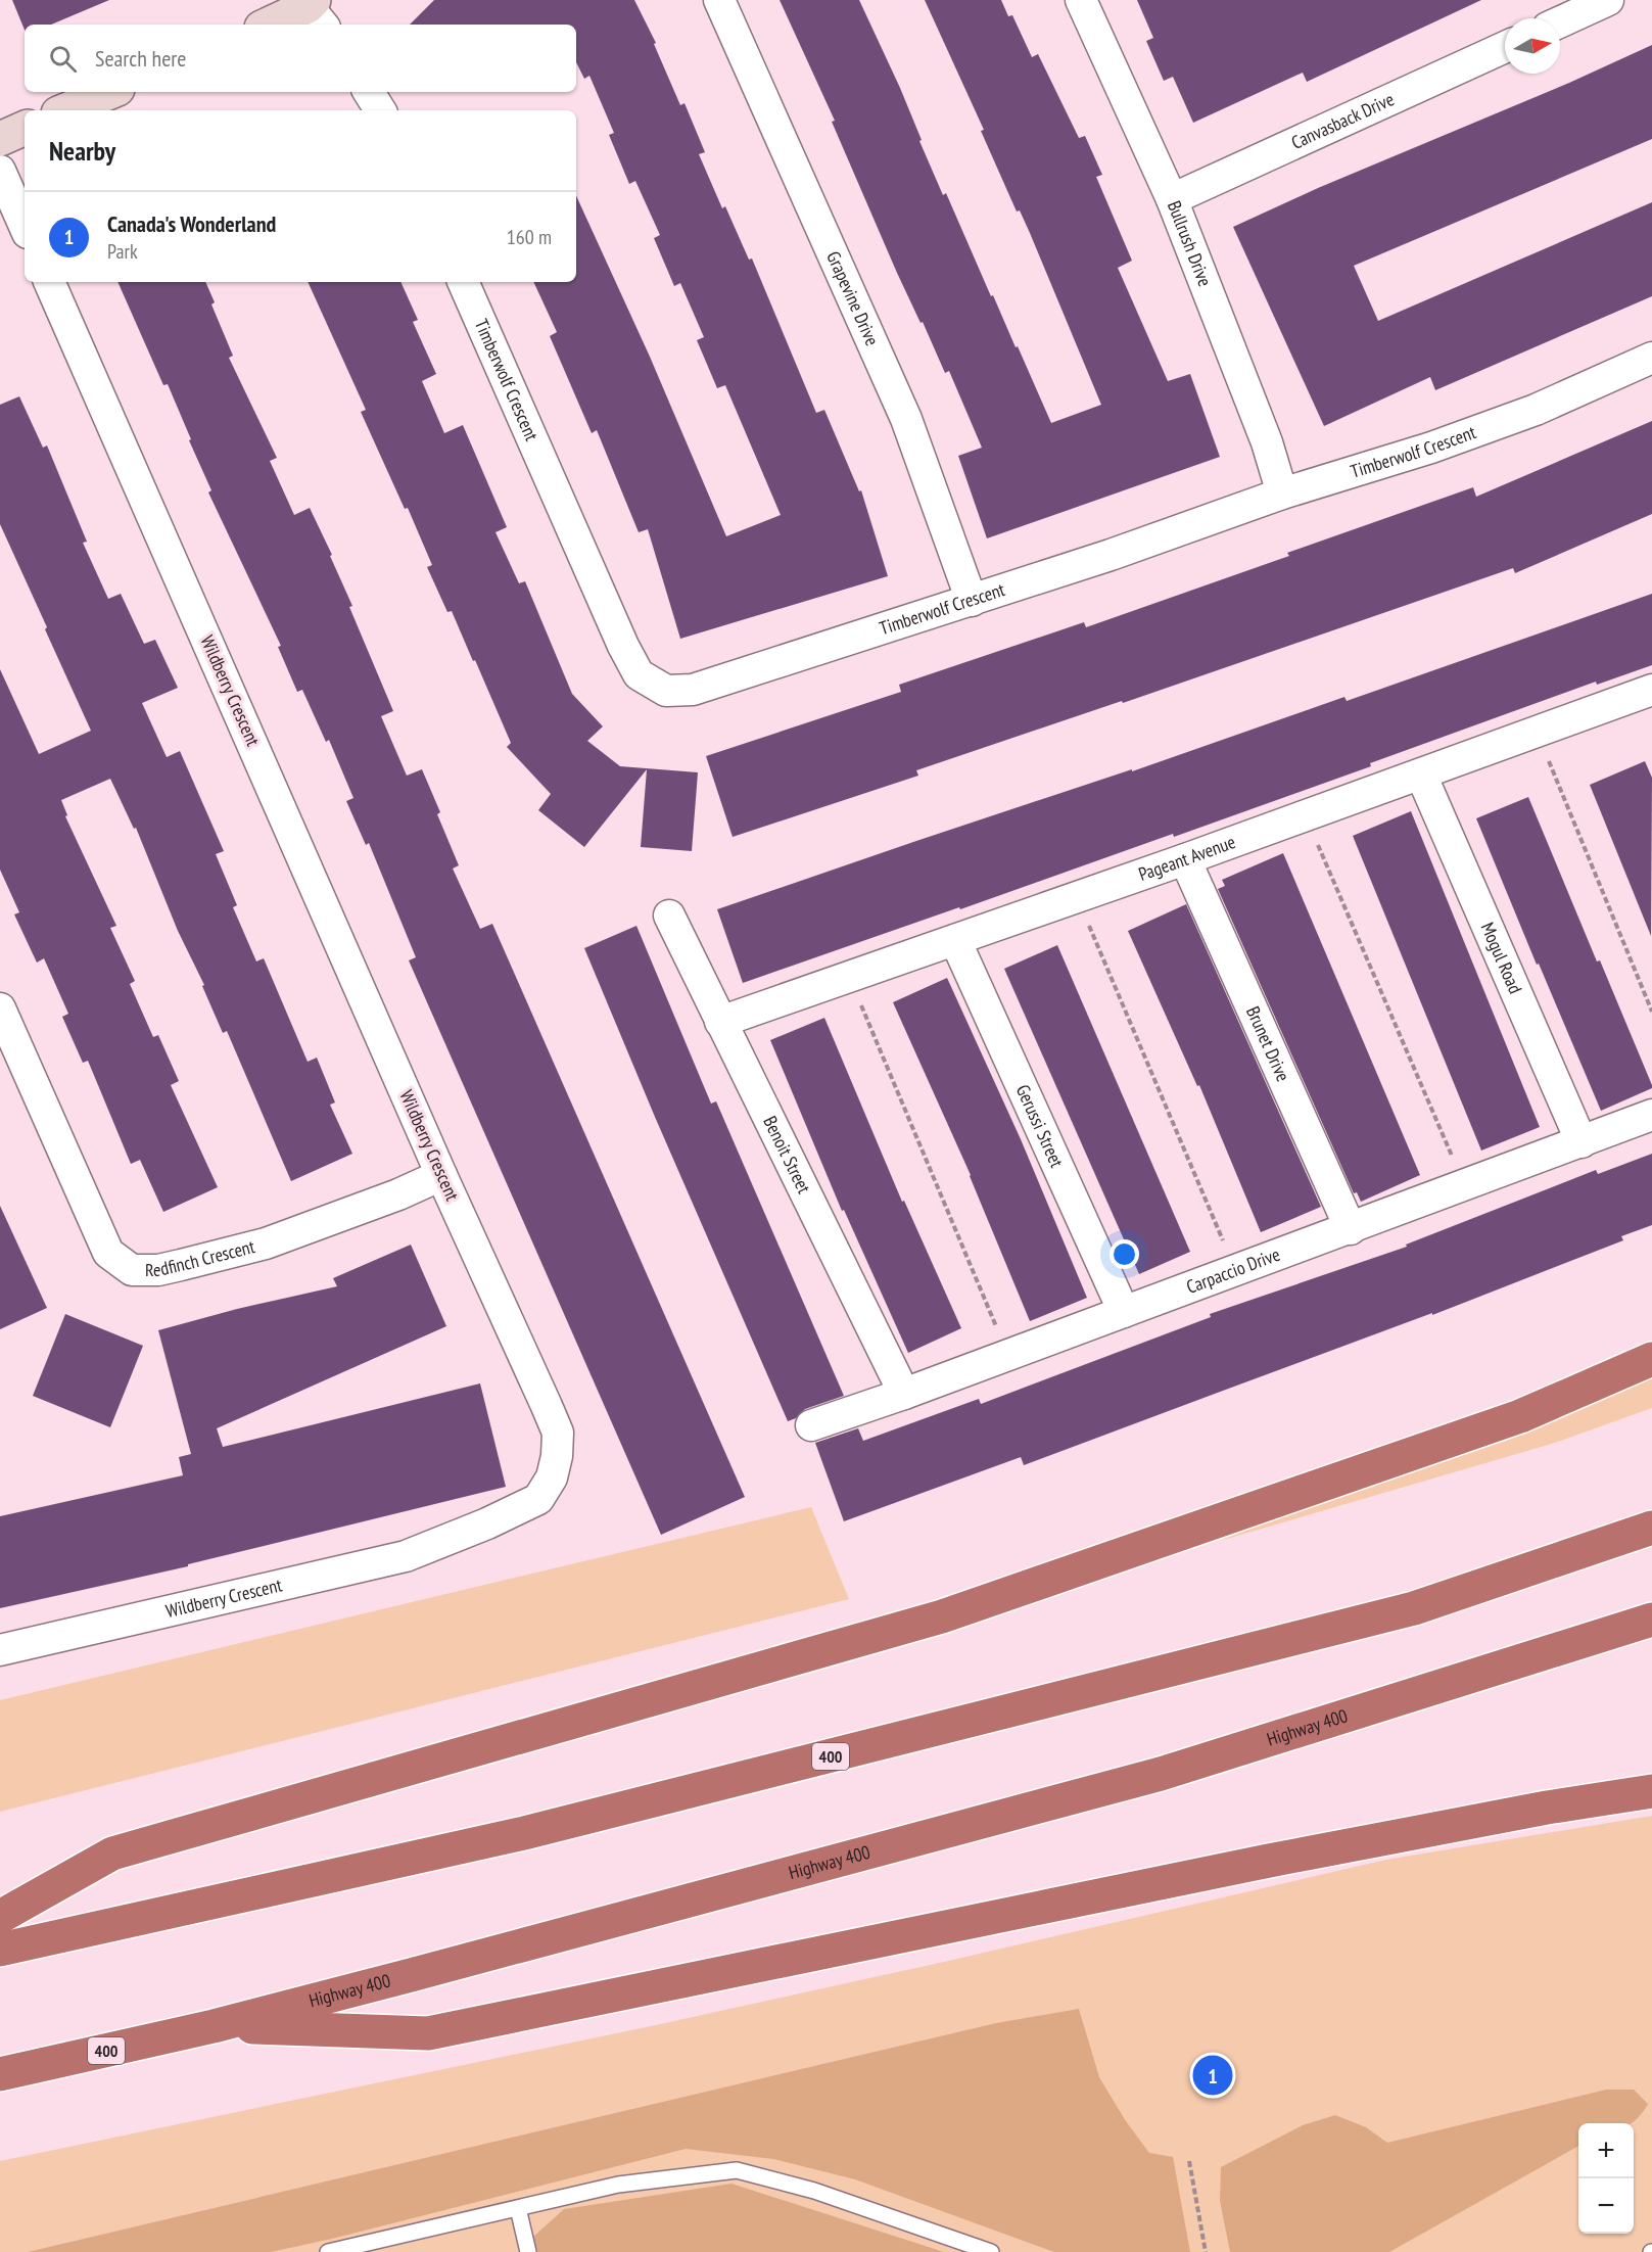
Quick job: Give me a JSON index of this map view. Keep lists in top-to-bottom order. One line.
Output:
{"streets":{"highway":["Highway 400","400"],"street":["Canvasback Drive","Bullrush Drive","Grapevine Drive","Timberwolf Crescent","Wildberry Crescent","Pageant Avenue","Mogul Road","Brunet Drive","Gerussi Street","Benoit Street","Redfinch Crescent","Carpaccio Drive"]},"crossings":[["Canvasback Drive","Bullrush Drive"],["Bullrush Drive","Timberwolf Crescent"],["Grapevine Drive","Timberwolf Crescent"],["Wildberry Crescent","Redfinch Crescent"],["Pageant Avenue","Mogul Road"],["Pageant Avenue","Brunet Drive"],["Pageant Avenue","Gerussi Street"],["Pageant Avenue","Benoit Street"],["Mogul Road","Carpaccio Drive"],["Brunet Drive","Carpaccio Drive"],["Gerussi Street","Carpaccio Drive"],["Benoit Street","Carpaccio Drive"]],"north":"right","page":{"search":"Search here","heading":"Nearby","list":[{"mark":"1","name":"Canada's Wonderland","note":"Park","value":"160 m"}],"pins":"1","map_buttons":["+","−"]}}
